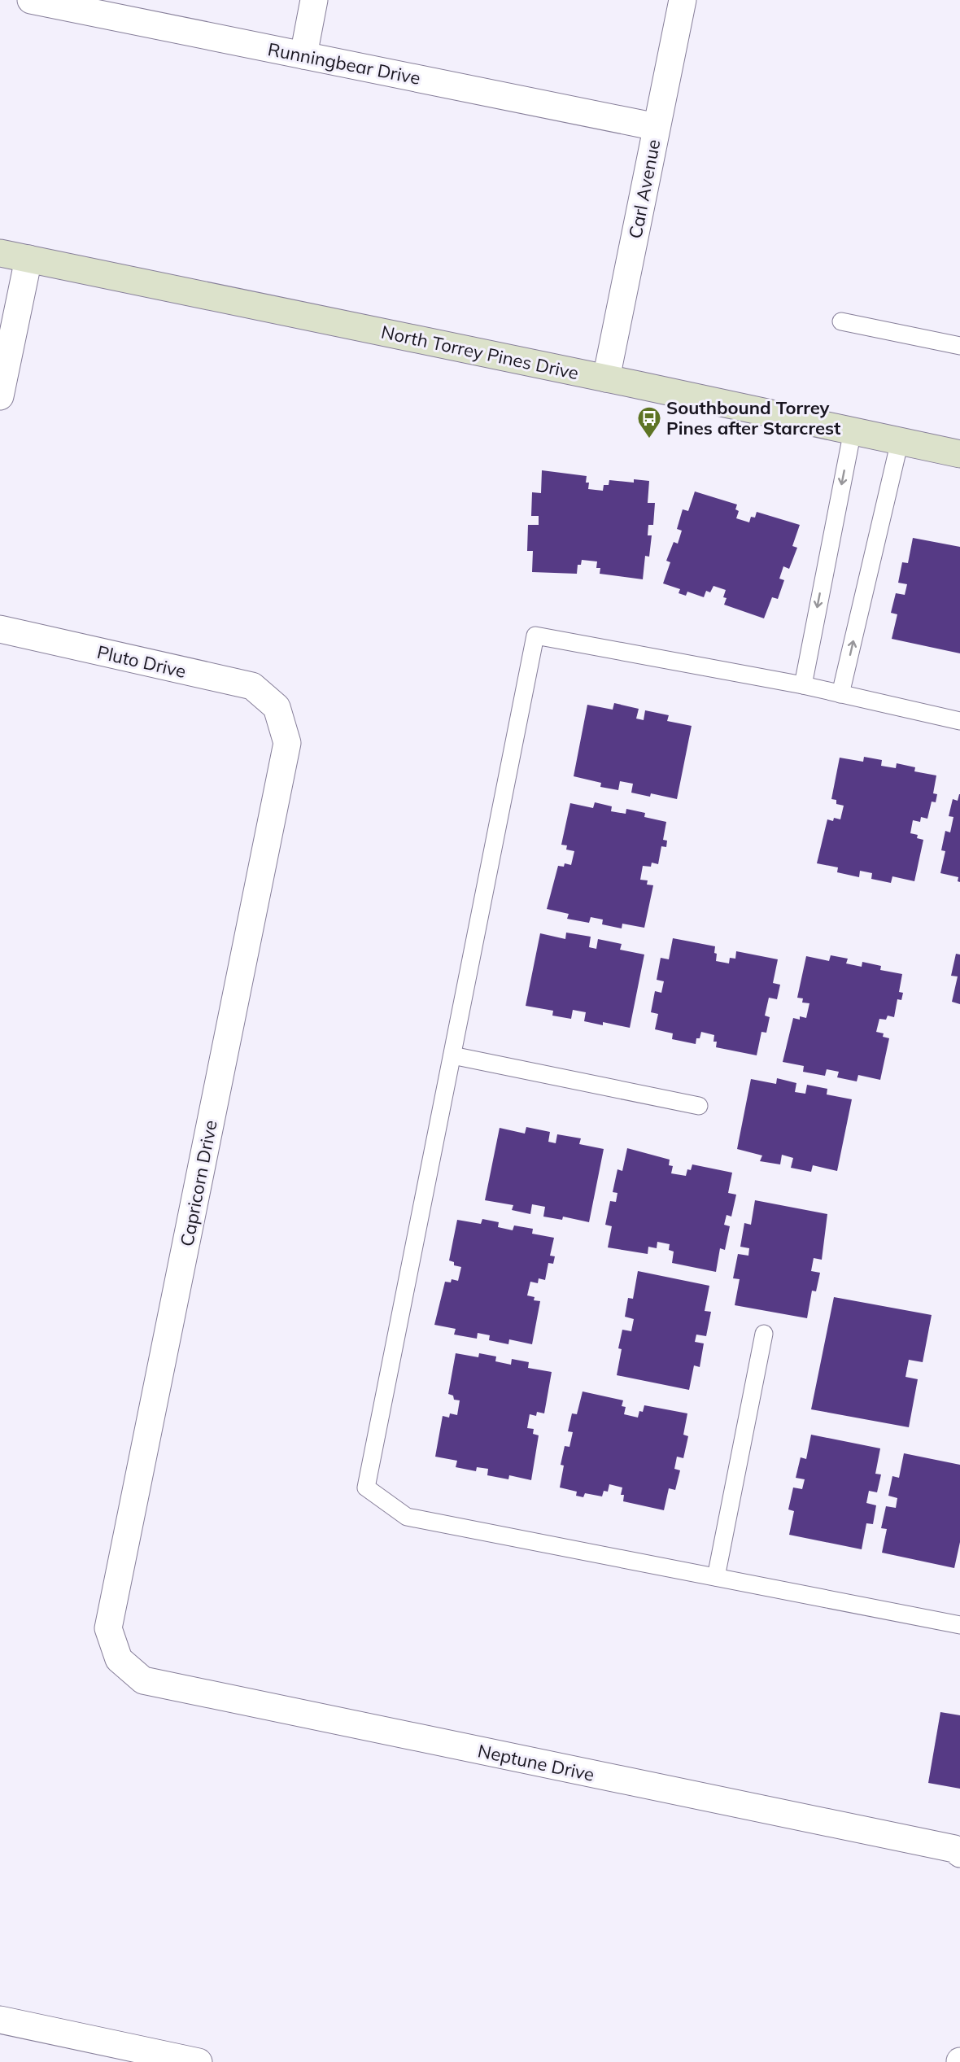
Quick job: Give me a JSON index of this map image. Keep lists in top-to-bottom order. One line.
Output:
{"streets":{"main road":["North Torrey Pines Drive"],"street":["Runningbear Drive","Carl Avenue","Pluto Drive","Capricorn Drive","Neptune Drive"]},"crossings":[["Runningbear Drive","Carl Avenue"],["Carl Avenue","North Torrey Pines Drive"],["Pluto Drive","Capricorn Drive"],["Capricorn Drive","Neptune Drive"]],"places":{"bus stop":["Southbound Torrey Pines after Starcrest"]}}
